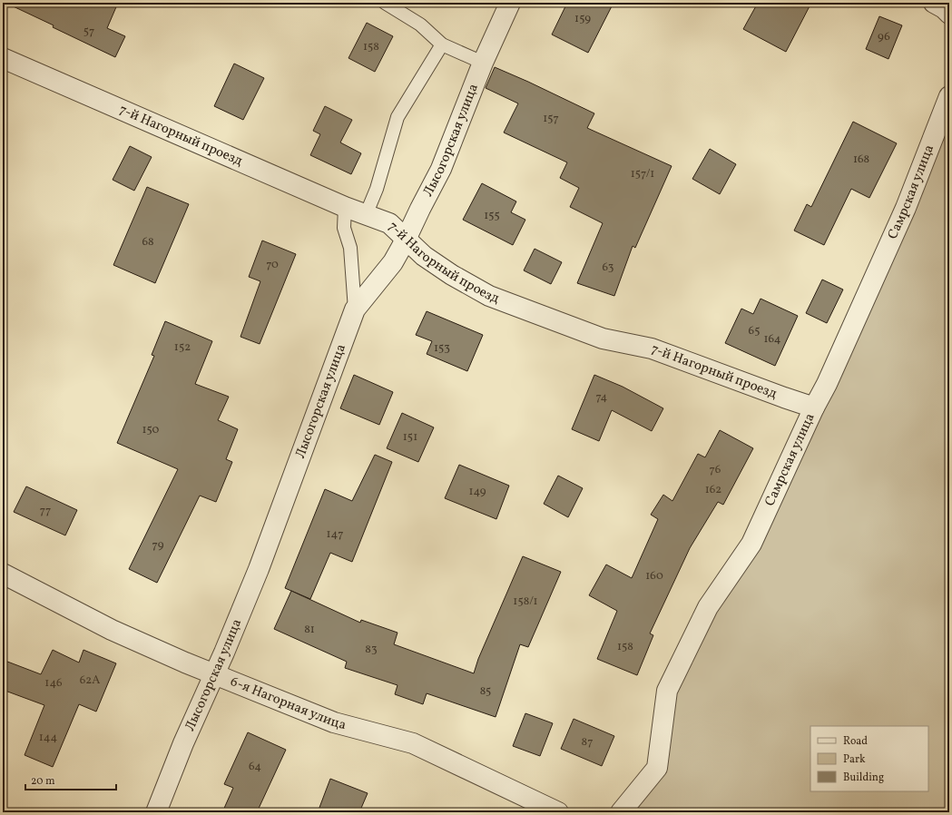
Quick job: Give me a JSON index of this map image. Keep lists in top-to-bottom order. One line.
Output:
{"streets":{"street":["7-й Нагорный проезд","Лысогорская улица","Самрская улица","6-я Нагорная улица"]},"crossings":[["7-й Нагорный проезд","Лысогорская улица"],["7-й Нагорный проезд","Самрская улица"],["Лысогорская улица","6-я Нагорная улица"]],"house_numbers":["159","57","96","158","157","168","157/1","155","68","70","63","65","164","152","153","74","150","151","76","162","149","77","147","79","160","158/1","81","158","83","62А","146","85","144","87","64"],"legend":["Road","Park","Building"],"scale_bar":"20 m"}
